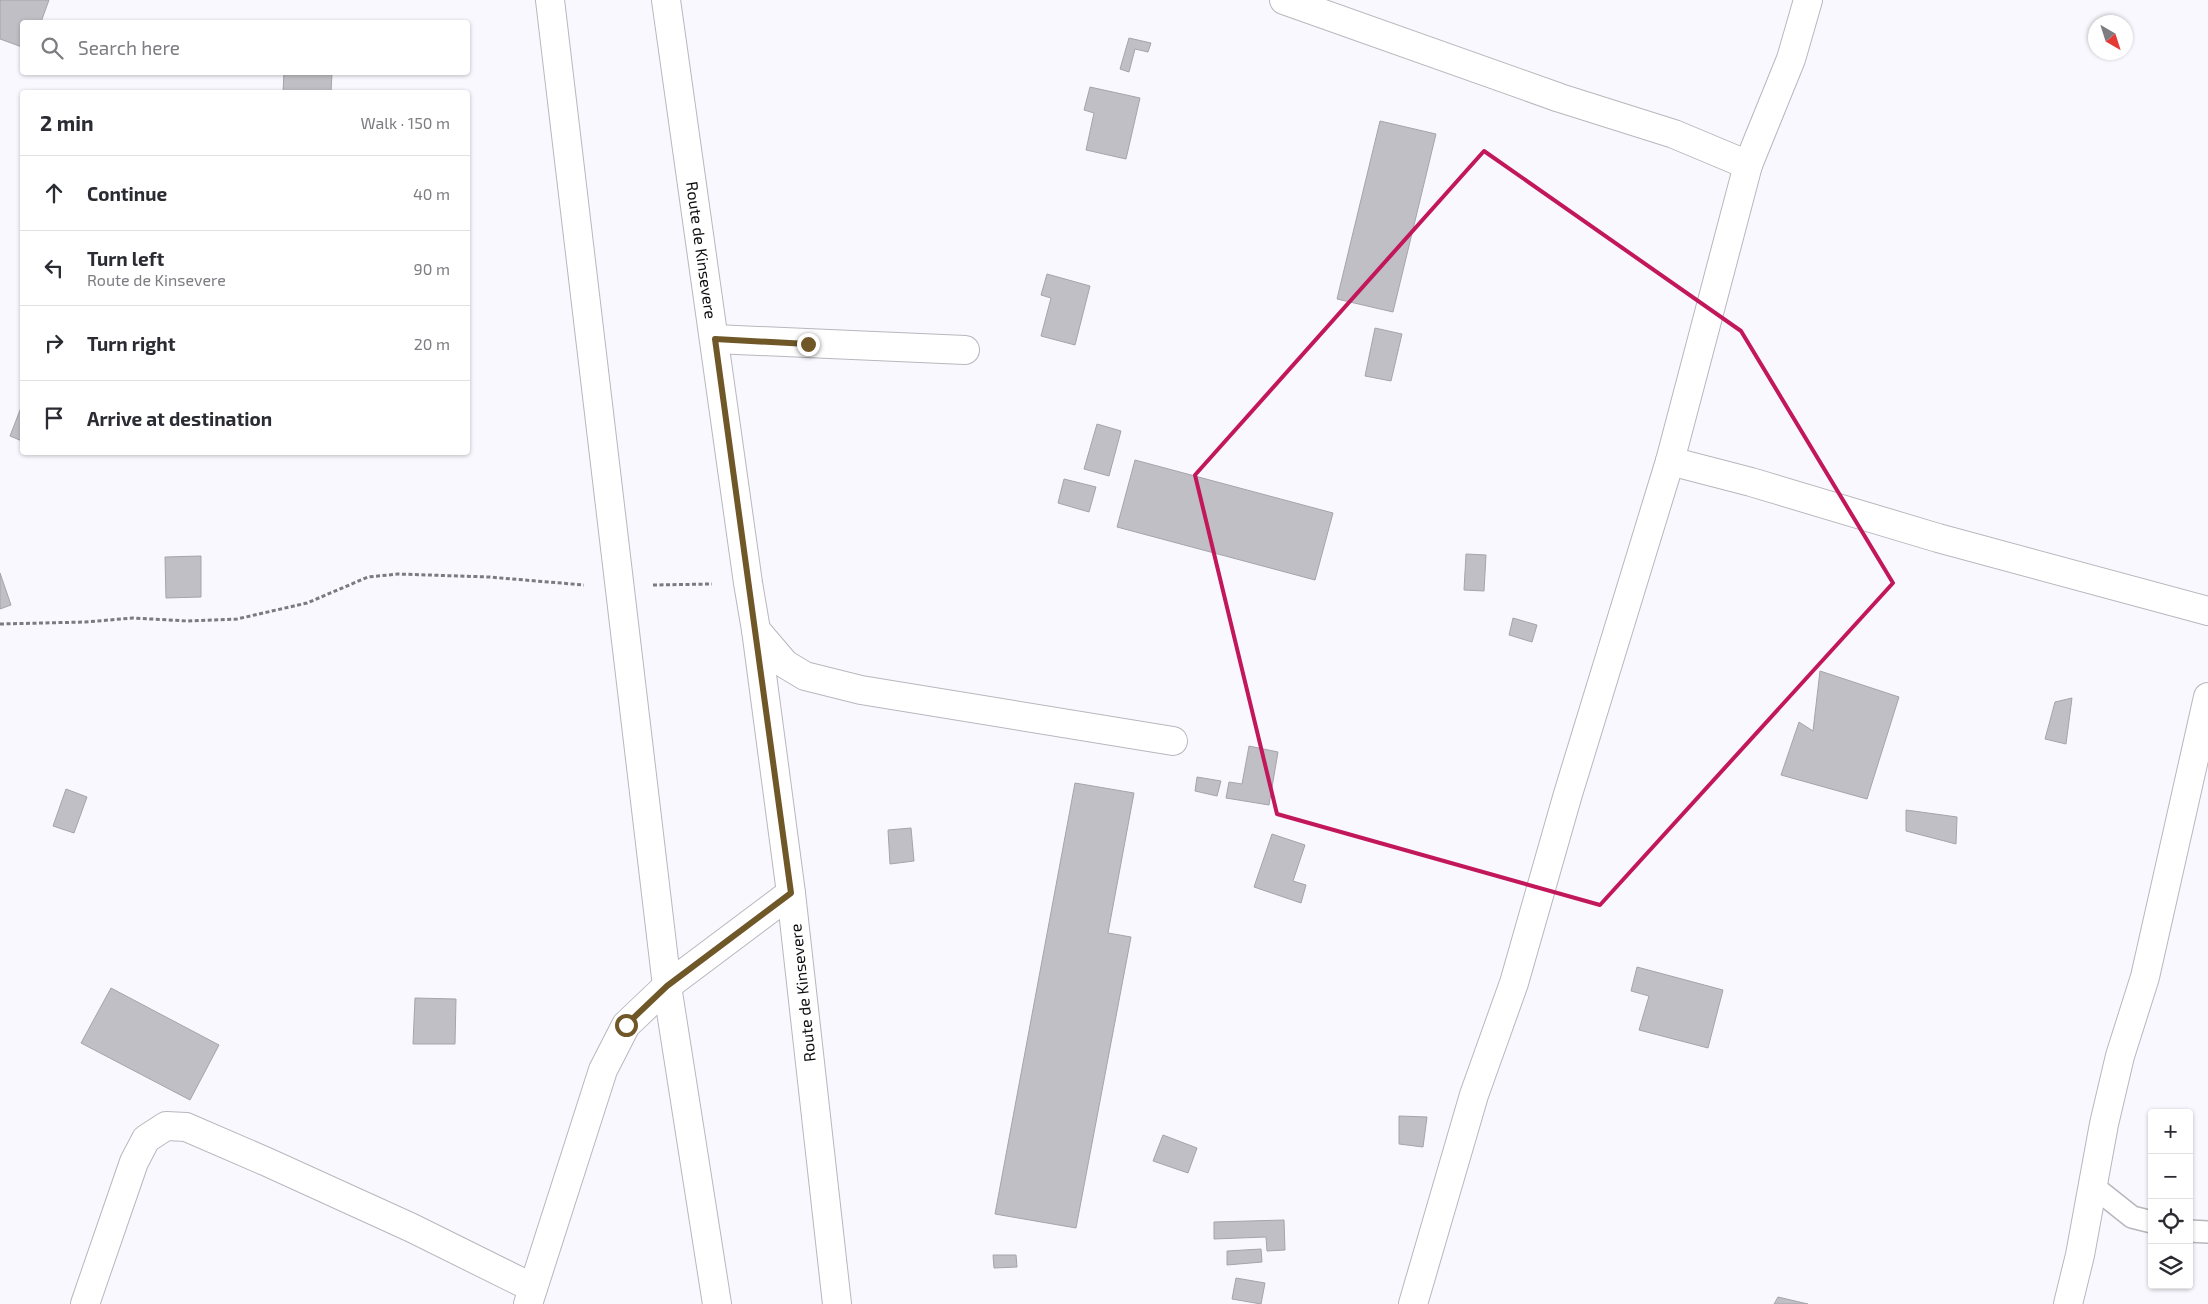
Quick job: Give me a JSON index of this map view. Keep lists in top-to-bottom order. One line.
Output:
{"streets":{"street":["Route de Kinsevere"]},"north":"bottom right","page":{"search":"Search here","heading":["2 min","Walk · 150 m"],"list":[["Continue","40 m"],["Turn left","Route de Kinsevere","90 m"],["Turn right","20 m"],"Arrive at destination"],"map_buttons":["+","−"]}}
